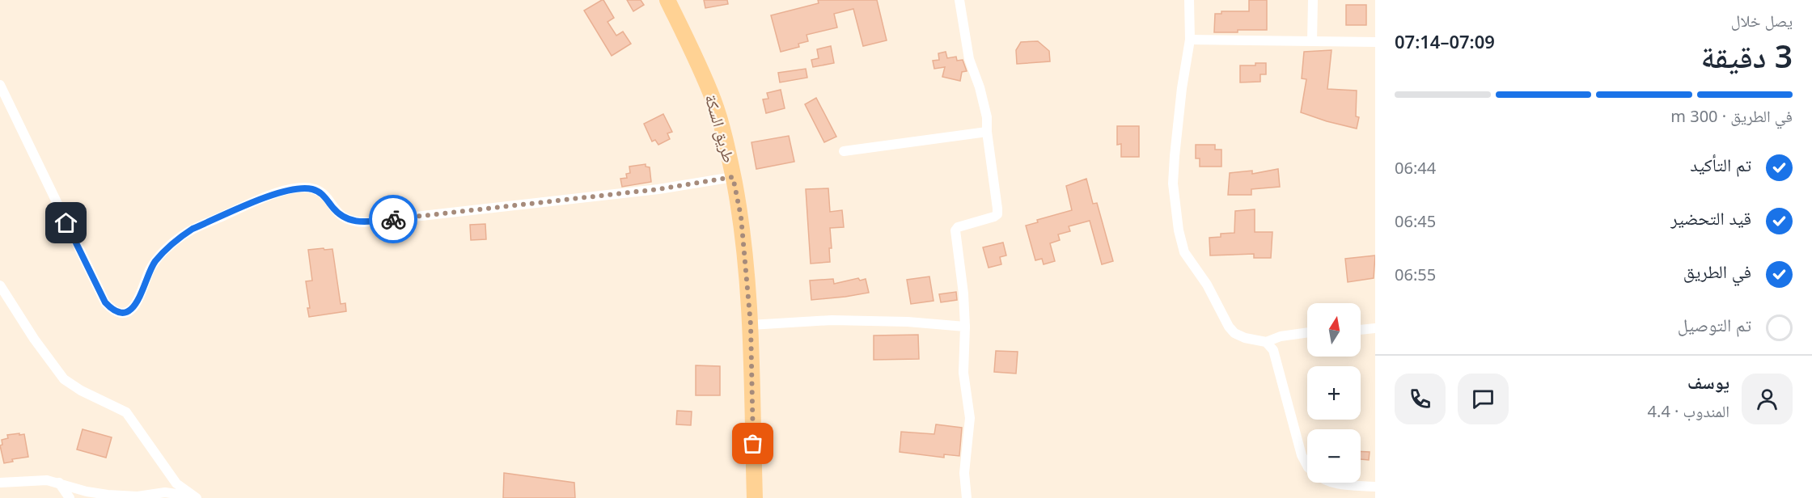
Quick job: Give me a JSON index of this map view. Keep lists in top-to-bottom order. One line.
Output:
{"streets":{"main road":["طريق السكة"]},"north":"top","page":{"heading":["3 دقيقة","يصل خلال","07:09–07:14"],"panel":["يوسف","المندوب · 4.4"],"bar":"في الطريق · 300 m","list":[["تم التأكيد","06:44"],["قيد التحضير","06:45"],["في الطريق","06:55"],"تم التوصيل"],"map_buttons":["+","−"]}}
